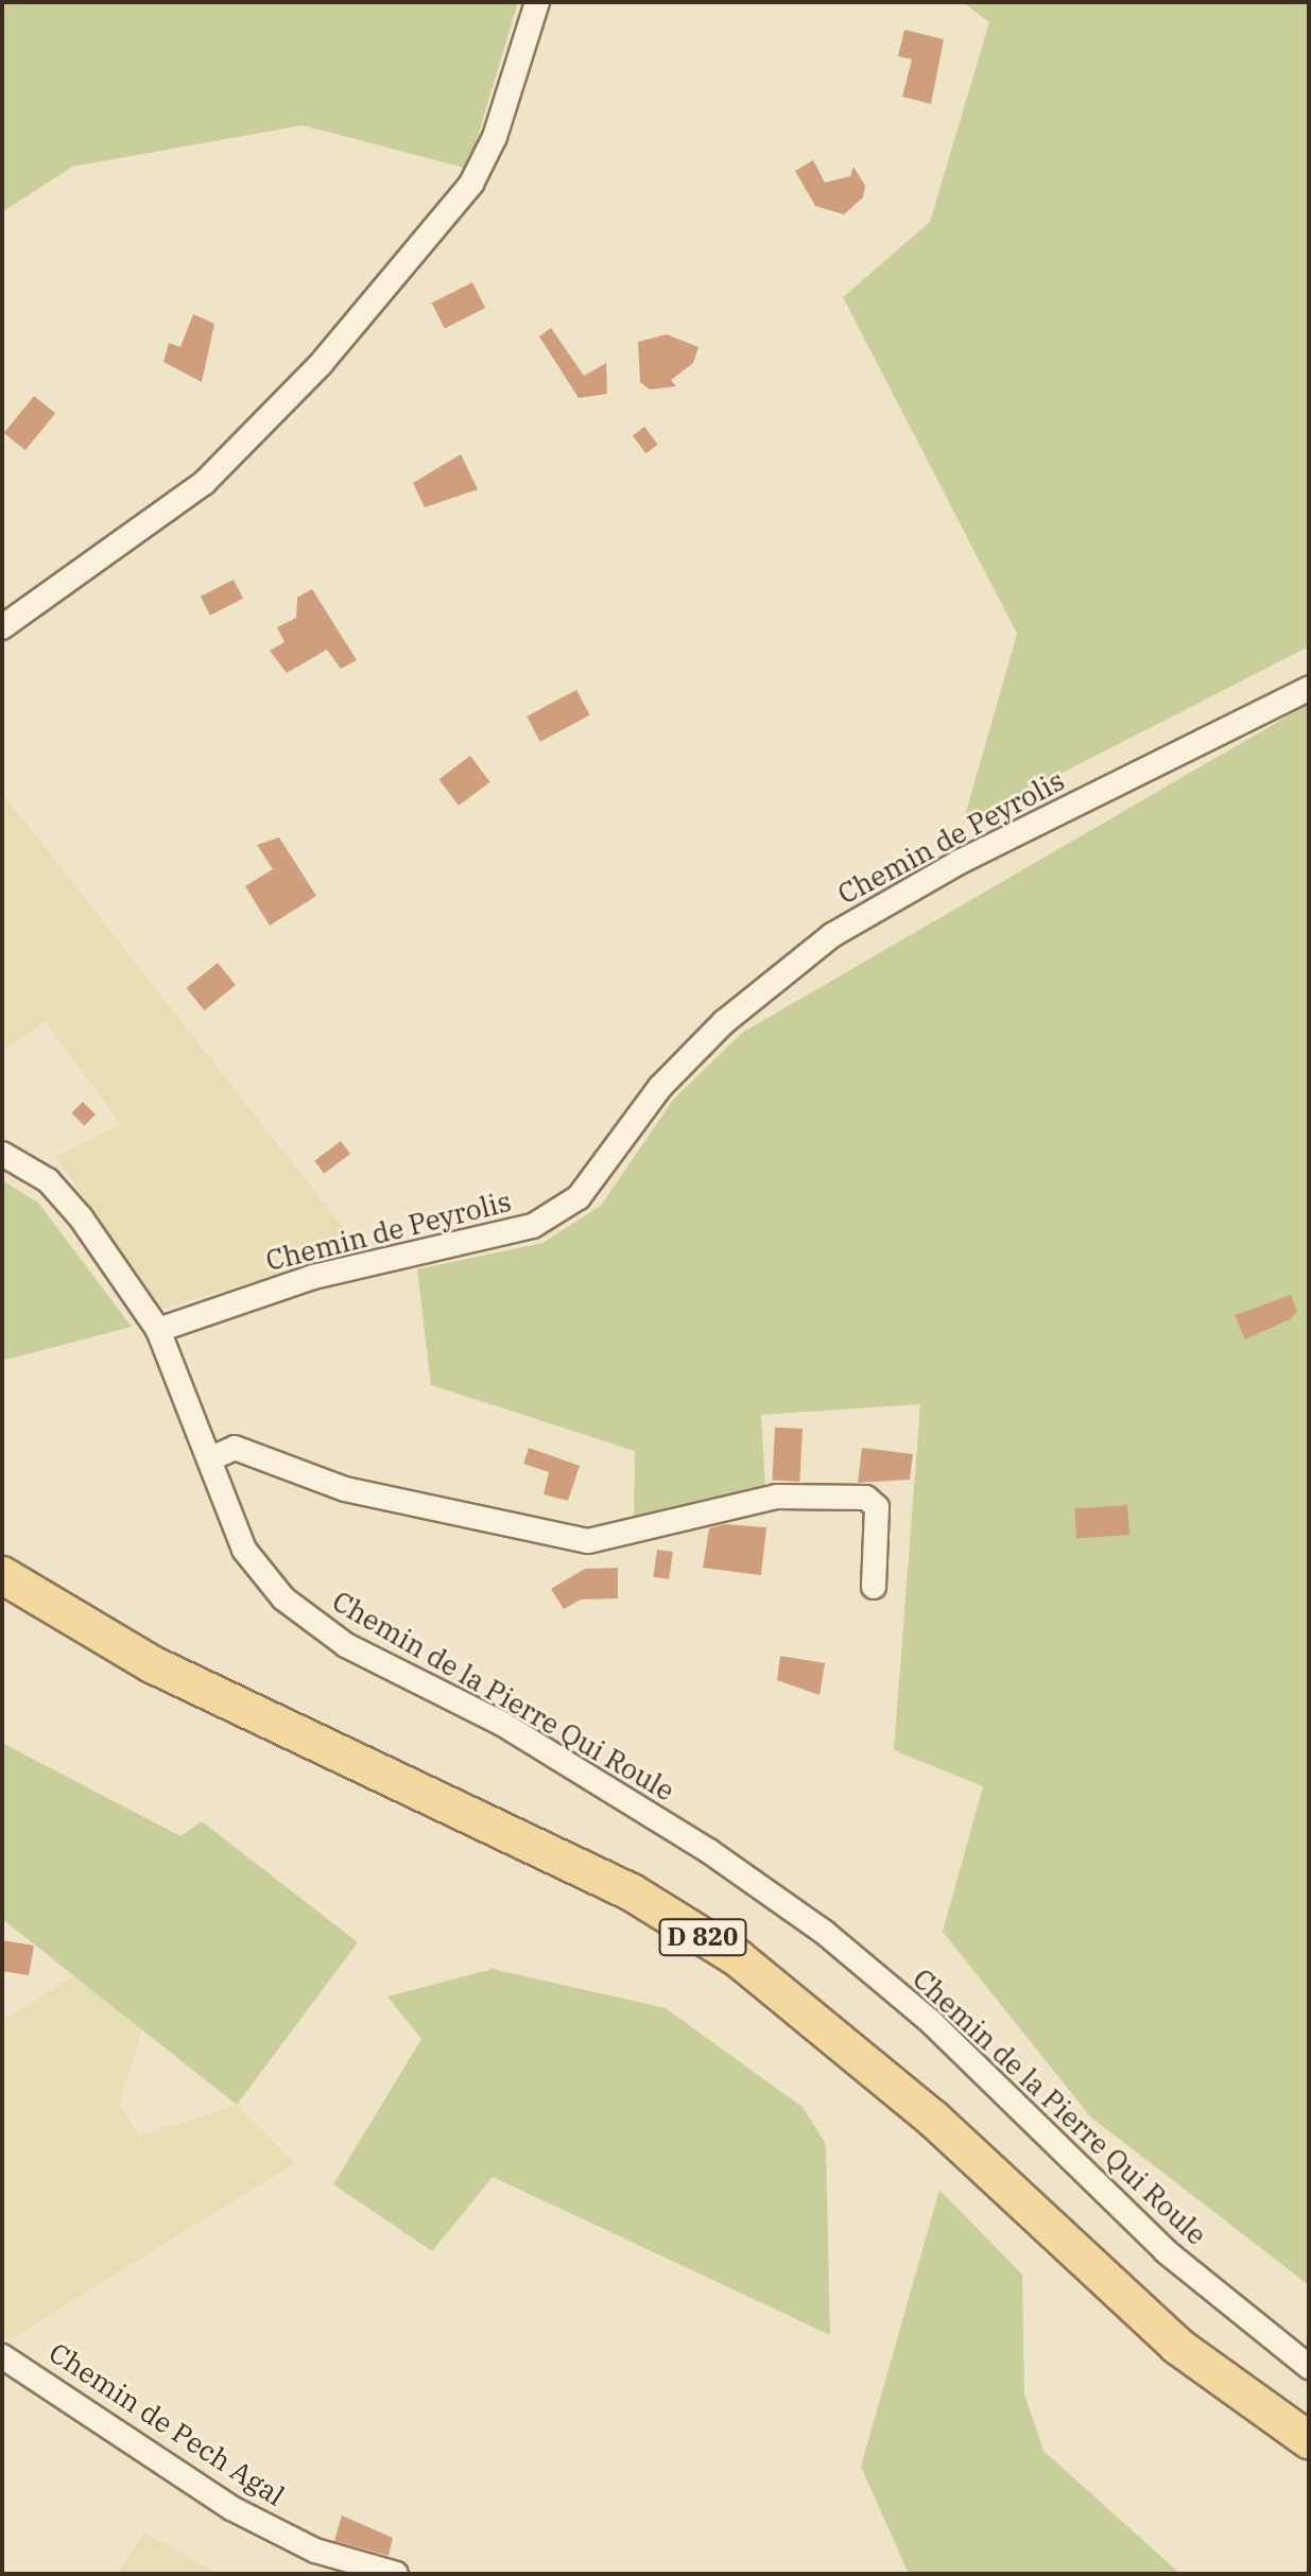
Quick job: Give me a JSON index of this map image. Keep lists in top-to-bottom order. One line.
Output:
{"streets":{"main road":["D 820"],"street":["Chemin de Peyrolis","Chemin de la Pierre Qui Roule","Chemin de Pech Agal"]},"crossings":[["Chemin de Peyrolis","Chemin de la Pierre Qui Roule"]]}
